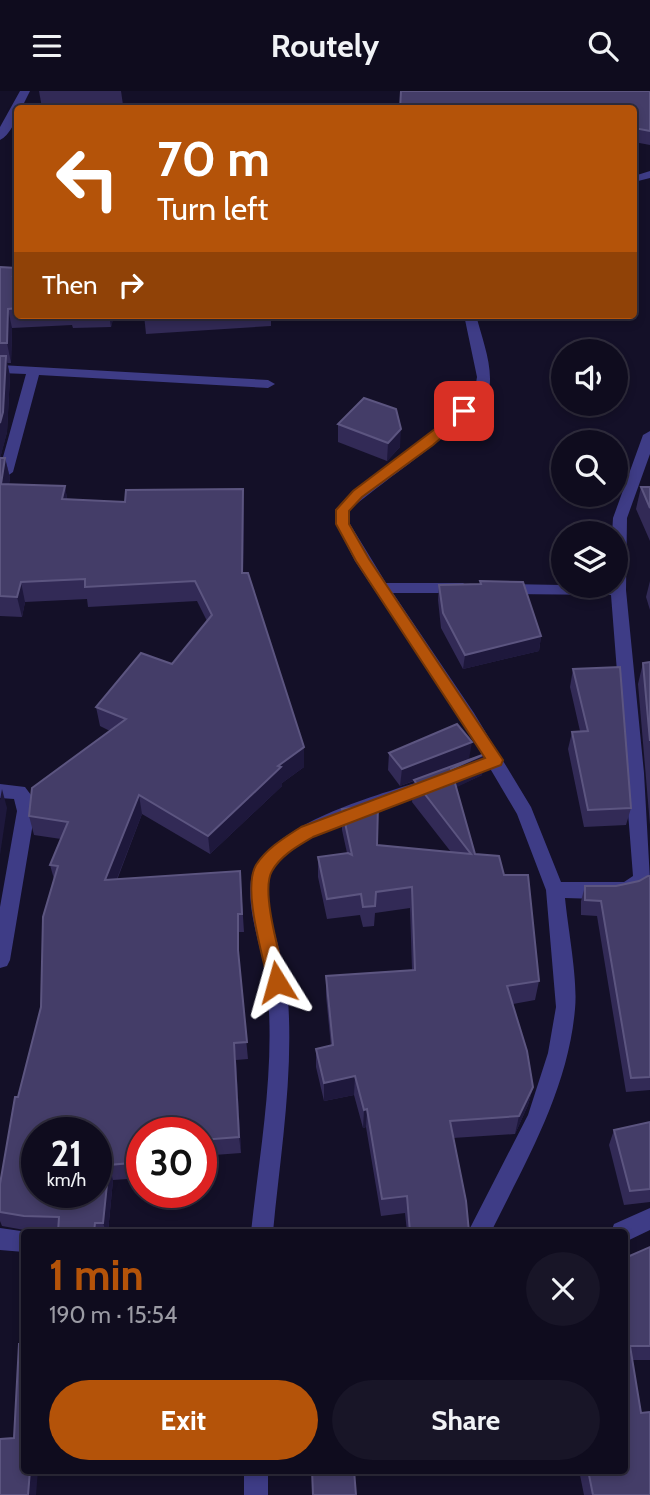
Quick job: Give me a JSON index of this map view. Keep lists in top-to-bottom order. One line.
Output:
{"page":{"header":"Routely","turn":["70 m","Turn left"],"then":"Then","speed":"21 km/h","limit":"30","heading":["1 min","190 m · 15:54"],"buttons":["Exit","Share"]}}
